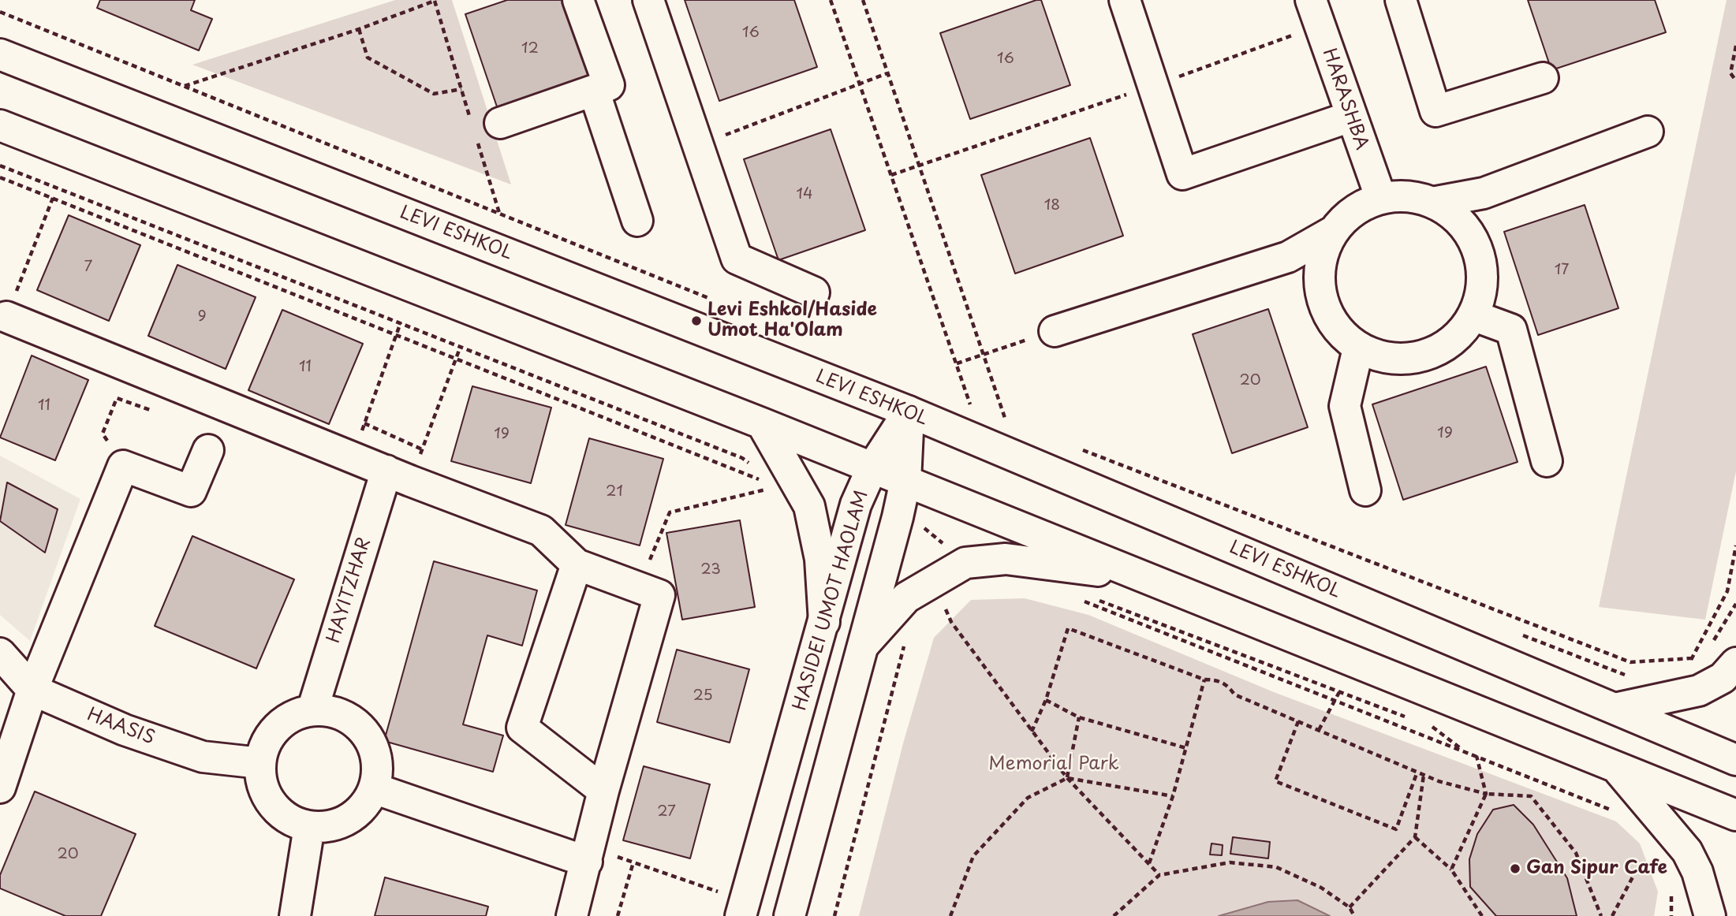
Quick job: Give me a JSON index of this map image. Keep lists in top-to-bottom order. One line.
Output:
{"streets":{"main road":["HARASHBA","LEVI ESHKOL","HAYITZHAR","HASIDEI UMOT HAOLAM","HAASIS"]},"crossings":[["LEVI ESHKOL","HASIDEI UMOT HAOLAM"],["HAYITZHAR","HAASIS"]],"parks":["Memorial Park"],"places":["Levi Eshkol/Haside Umot Ha'Olam","Gan Sipur Cafe"],"house_numbers":["16","12","16","14","18","7","17","9","11","20","11","19","19","21","23","25","27","20"]}
